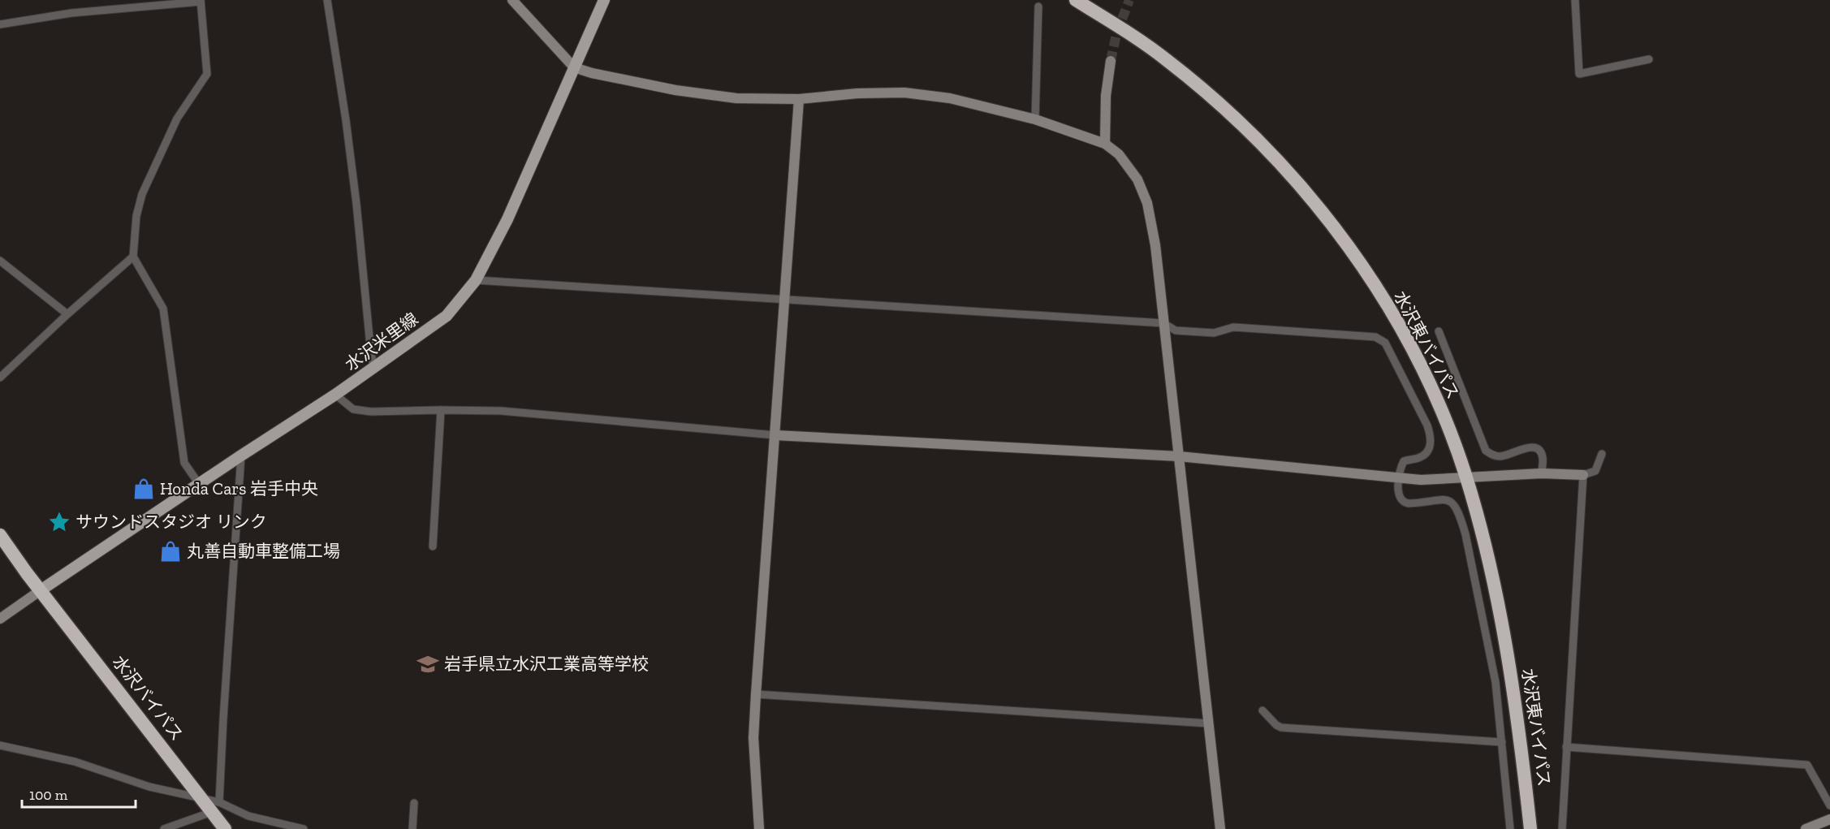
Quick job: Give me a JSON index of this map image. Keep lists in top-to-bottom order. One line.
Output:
{"streets":{"highway":["水沢東バイパス","水沢バイパス"],"main road":["水沢米里線"]},"crossings":[["水沢米里線","水沢バイパス"]],"places":{"shop":["Honda Cars 岩手中央","丸善自動車整備工場"],"place":["サウンドスタジオ リンク"],"school or university":["岩手県立水沢工業高等学校"]},"scale_bar":"100 m"}
